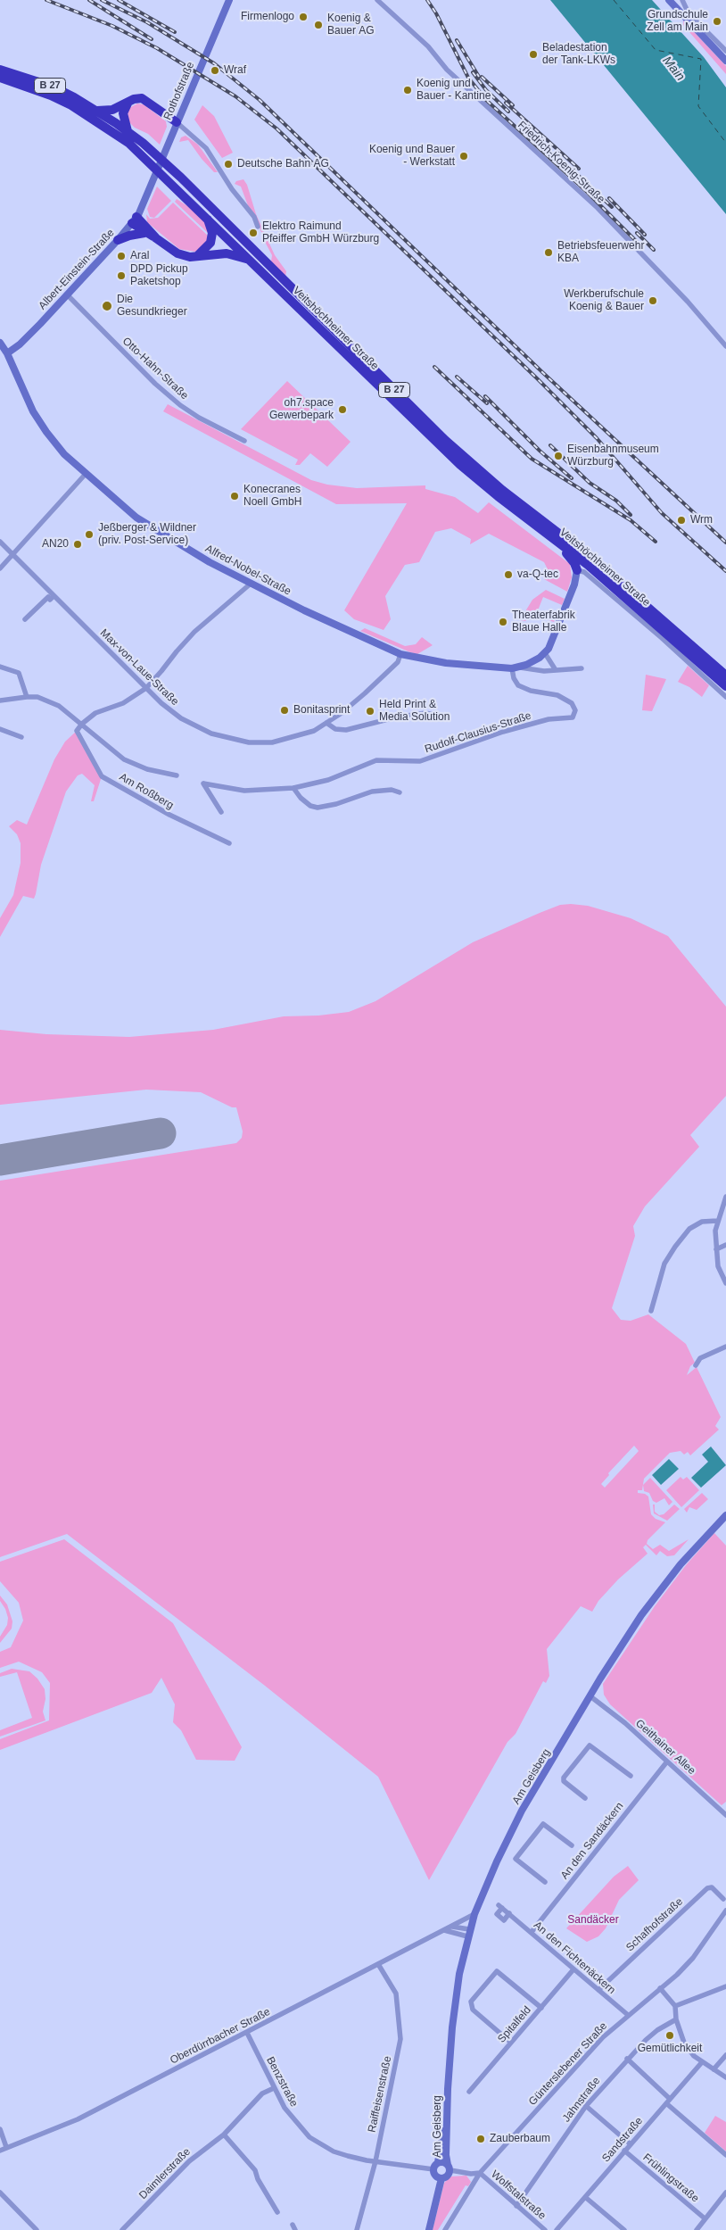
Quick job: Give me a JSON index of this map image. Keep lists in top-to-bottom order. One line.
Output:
{"streets":{"highway":["B 27","Veitshöchheimer Straße"],"street":["Rothofstraße","Friedrich-Koenig-Straße","Albert-Einstein-Straße","Otto-Hahn-Straße","Alfred-Nobel-Straße","Max-von-Laue-Straße","Rudolf-Clausius-Straße","Am Roßberg","Geithainer Allee","Am Geisberg","An den Sandäckern","Schafhofstraße","An den Fichtenäckern","Spitalfeld","Oberdürrbacher Straße","Günterslebener Straße","Benzstraße","Raiffeisenstraße","Jahnstraße","Sandstraße","Daimlerstraße","Frühlingstraße","Wolfstalstraße"]},"crossings":[["Rothofstraße","Albert-Einstein-Straße"],["Albert-Einstein-Straße","Otto-Hahn-Straße"],["Albert-Einstein-Straße","Alfred-Nobel-Straße"],["Alfred-Nobel-Straße","Max-von-Laue-Straße"],["Alfred-Nobel-Straße","Rudolf-Clausius-Straße"],["Geithainer Allee","Am Geisberg"],["Geithainer Allee","An den Sandäckern"],["Am Geisberg","Oberdürrbacher Straße"],["Am Geisberg","Benzstraße"],["An den Sandäckern","An den Fichtenäckern"],["Schafhofstraße","An den Fichtenäckern"],["An den Fichtenäckern","Spitalfeld"],["An den Fichtenäckern","Günterslebener Straße"],["Oberdürrbacher Straße","Benzstraße"],["Oberdürrbacher Straße","Raiffeisenstraße"],["Günterslebener Straße","Wolfstalstraße"],["Benzstraße","Raiffeisenstraße"],["Benzstraße","Daimlerstraße"],["Jahnstraße","Wolfstalstraße"],["Sandstraße","Frühlingstraße"]],"water":["Main"],"parks":["Sandäcker"],"places":["Firmenlogo","Grundschule Zell am Main","Koenig & Bauer AG","Beladestation der Tank-LKWs","Wraf","Koenig und Bauer - Kantine","Koenig und Bauer - Werkstatt","Deutsche Bahn AG","Elektro Raimund Pfeiffer GmbH Würzburg","Betriebsfeuerwehr KBA","Aral","DPD Pickup Paketshop","Werkberufschule Koenig & Bauer","Die Gesundkrieger","oh7.space Gewerbepark","Eisenbahnmuseum Würzburg","Konecranes Noell GmbH","Wrm","Jeßberger & Wildner (priv. Post-Service)","AN20","va-Q-tec","Theaterfabrik Blaue Halle","Bonitasprint","Held Print & Media Solution","Gemütlichkeit","Zauberbaum"]}
